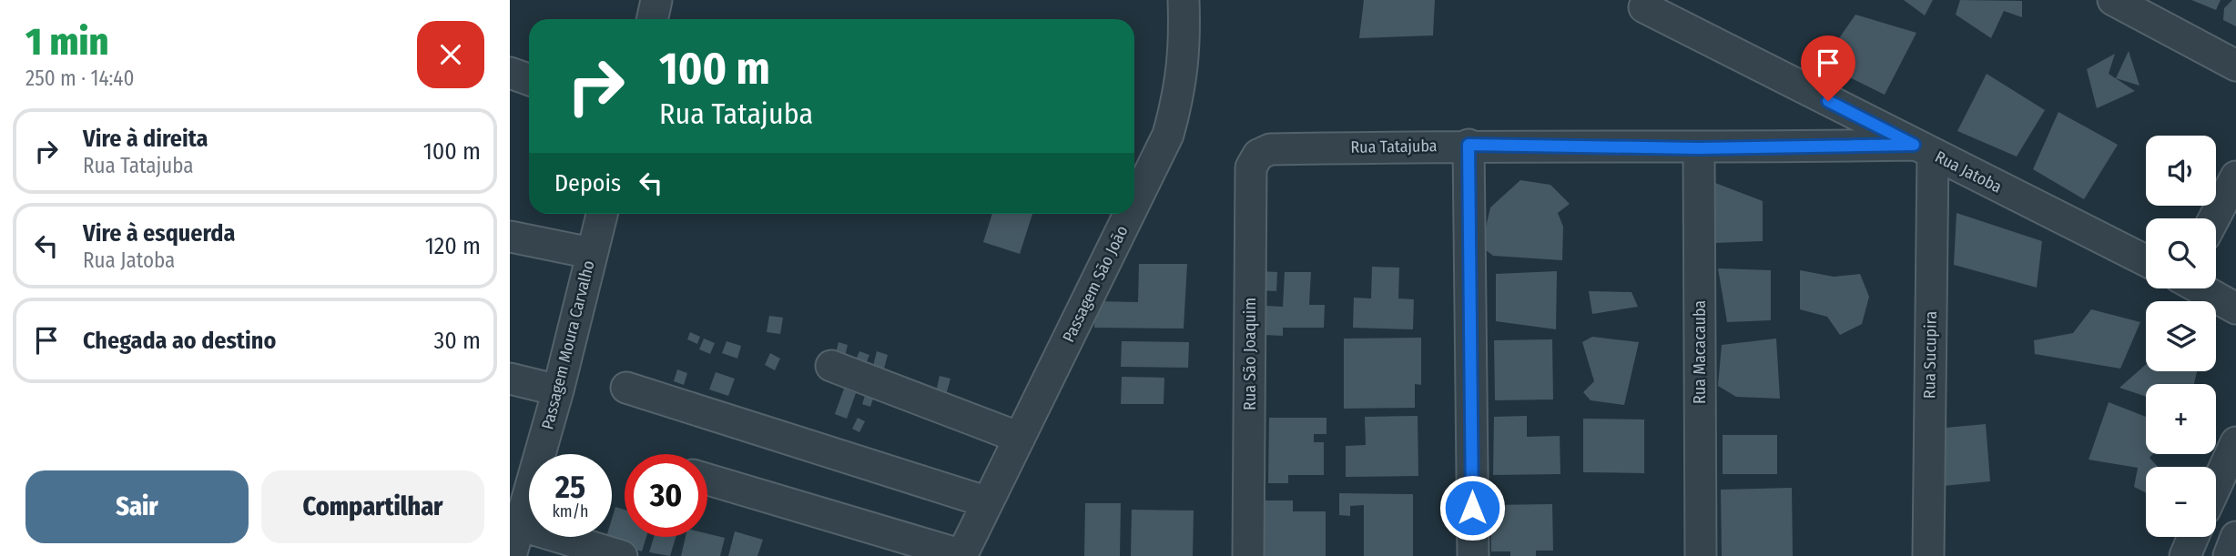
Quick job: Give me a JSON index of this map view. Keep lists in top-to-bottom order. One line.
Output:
{"streets":{"street":["Rua Tatajuba","Rua Jatoba","Passagem São João","Passagem Moura Carvalho","Rua Macacauba","Rua São Joaquim","Rua Sucupira"]},"crossings":[["Rua Tatajuba","Rua Jatoba"],["Rua Tatajuba","Rua Macacauba"],["Rua Tatajuba","Rua São Joaquim"],["Rua Tatajuba","Rua Sucupira"],["Rua Jatoba","Rua Sucupira"]],"page":{"heading":["1 min","250 m · 14:40"],"turn":["100 m","Rua Tatajuba"],"list":[{"name":"Vire à direita","note":"Rua Tatajuba","value":"100 m"},{"name":"Vire à esquerda","note":"Rua Jatoba","value":"120 m"},{"name":"Chegada ao destino","value":"30 m"}],"map_buttons":["+","−"],"then":"Depois","speed":"25 km/h","limit":"30","buttons":["Sair","Compartilhar"]}}
